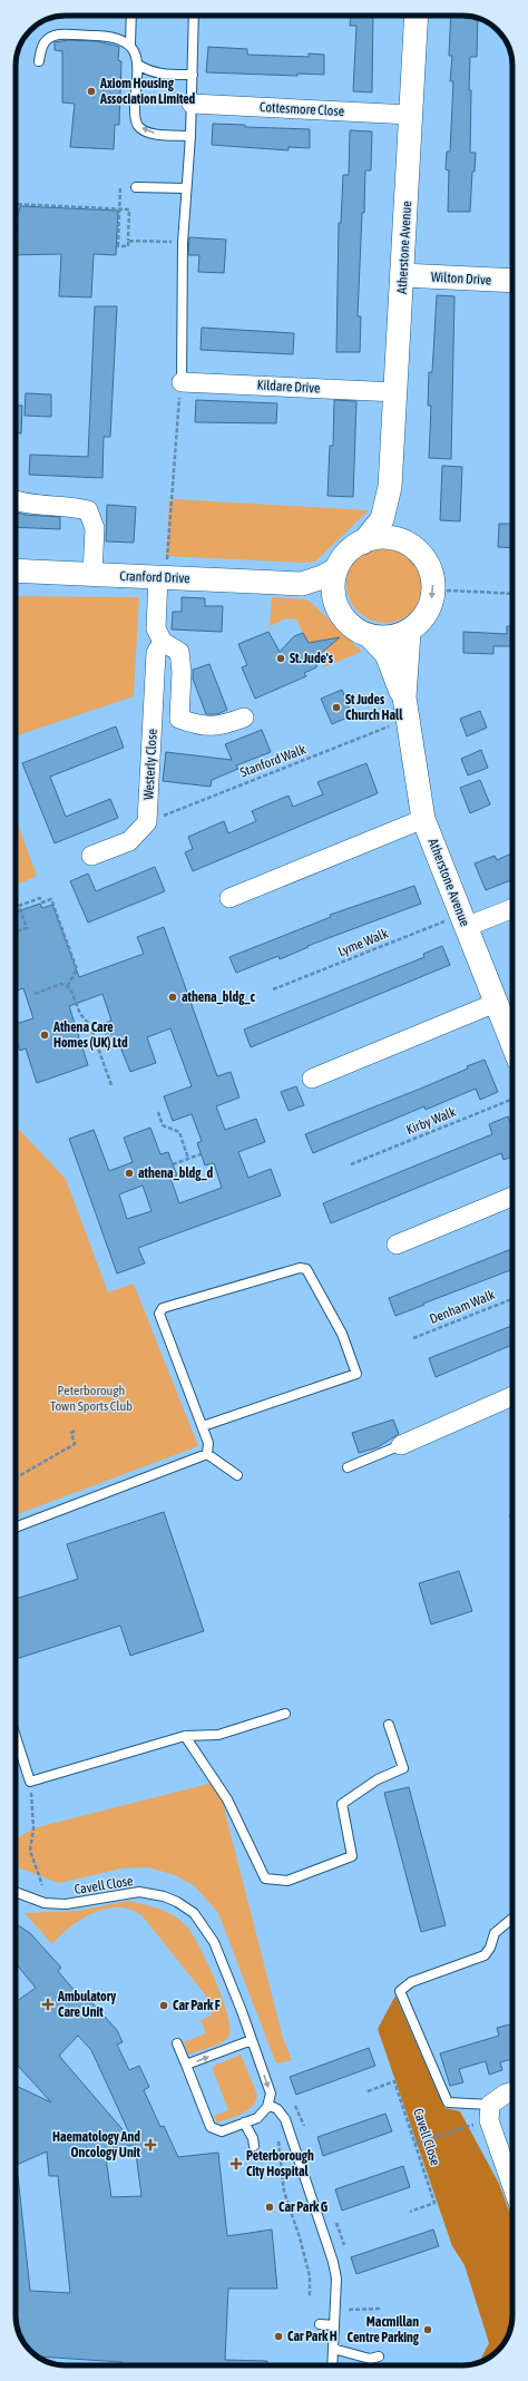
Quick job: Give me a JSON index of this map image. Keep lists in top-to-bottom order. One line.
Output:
{"streets":{"street":["Cottesmore Close","Atherstone Avenue","Wilton Drive","Kildare Drive","Cranford Drive","Westerly Close"],"lane":["Cavell Close"],"path":["Stanford Walk","Lyme Walk","Kirby Walk","Denham Walk"]},"crossings":[["Cottesmore Close","Atherstone Avenue"],["Atherstone Avenue","Wilton Drive"],["Atherstone Avenue","Kildare Drive"],["Atherstone Avenue","Cranford Drive"],["Atherstone Avenue","Stanford Walk"],["Atherstone Avenue","Lyme Walk"],["Stanford Walk","Westerly Close"]],"parks":["Peterborough Town Sports Club"],"places":{"other":["Axiom Housing Association Limited","St. Jude's","St Judes Church Hall","athena_bldg_c","Athena Care Homes (UK) Ltd","athena_bldg_d","Car Park F","Car Park G","Macmillan Centre Parking","Car Park H"],"health":["Ambulatory Care Unit","Haematology And Oncology Unit","Peterborough City Hospital"]}}
